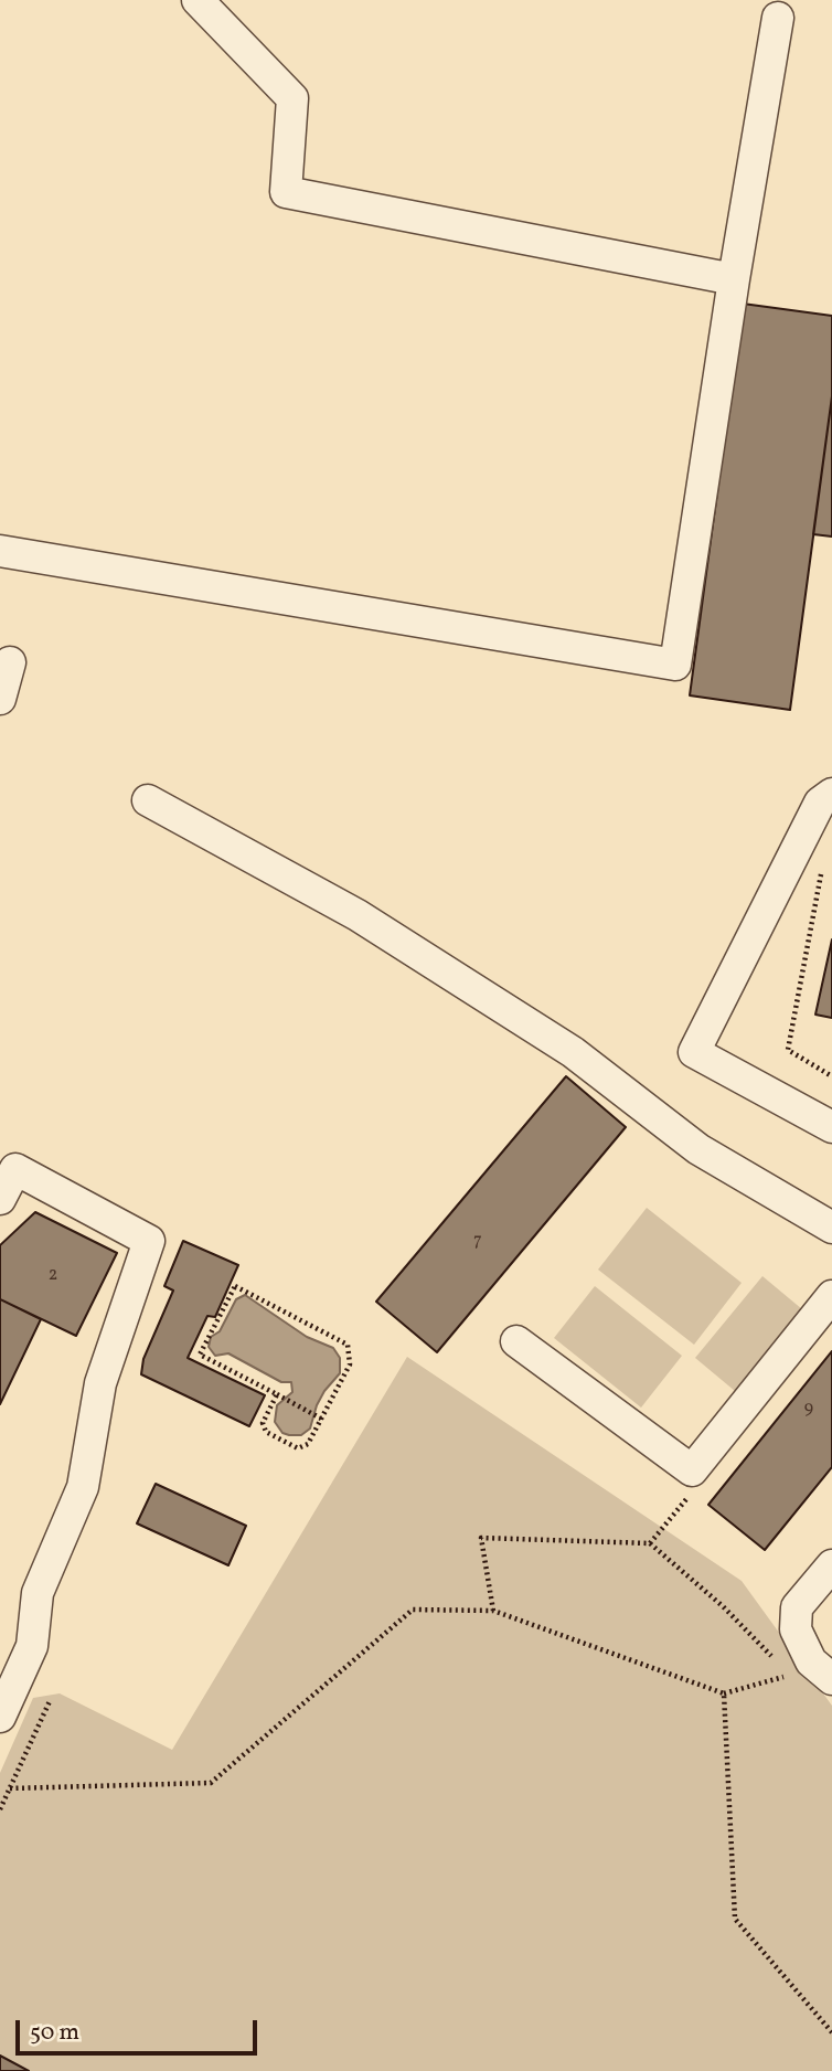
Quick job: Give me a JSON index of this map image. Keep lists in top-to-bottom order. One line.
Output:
{"house_numbers":["7","2","9"],"scale_bar":"50 m"}
